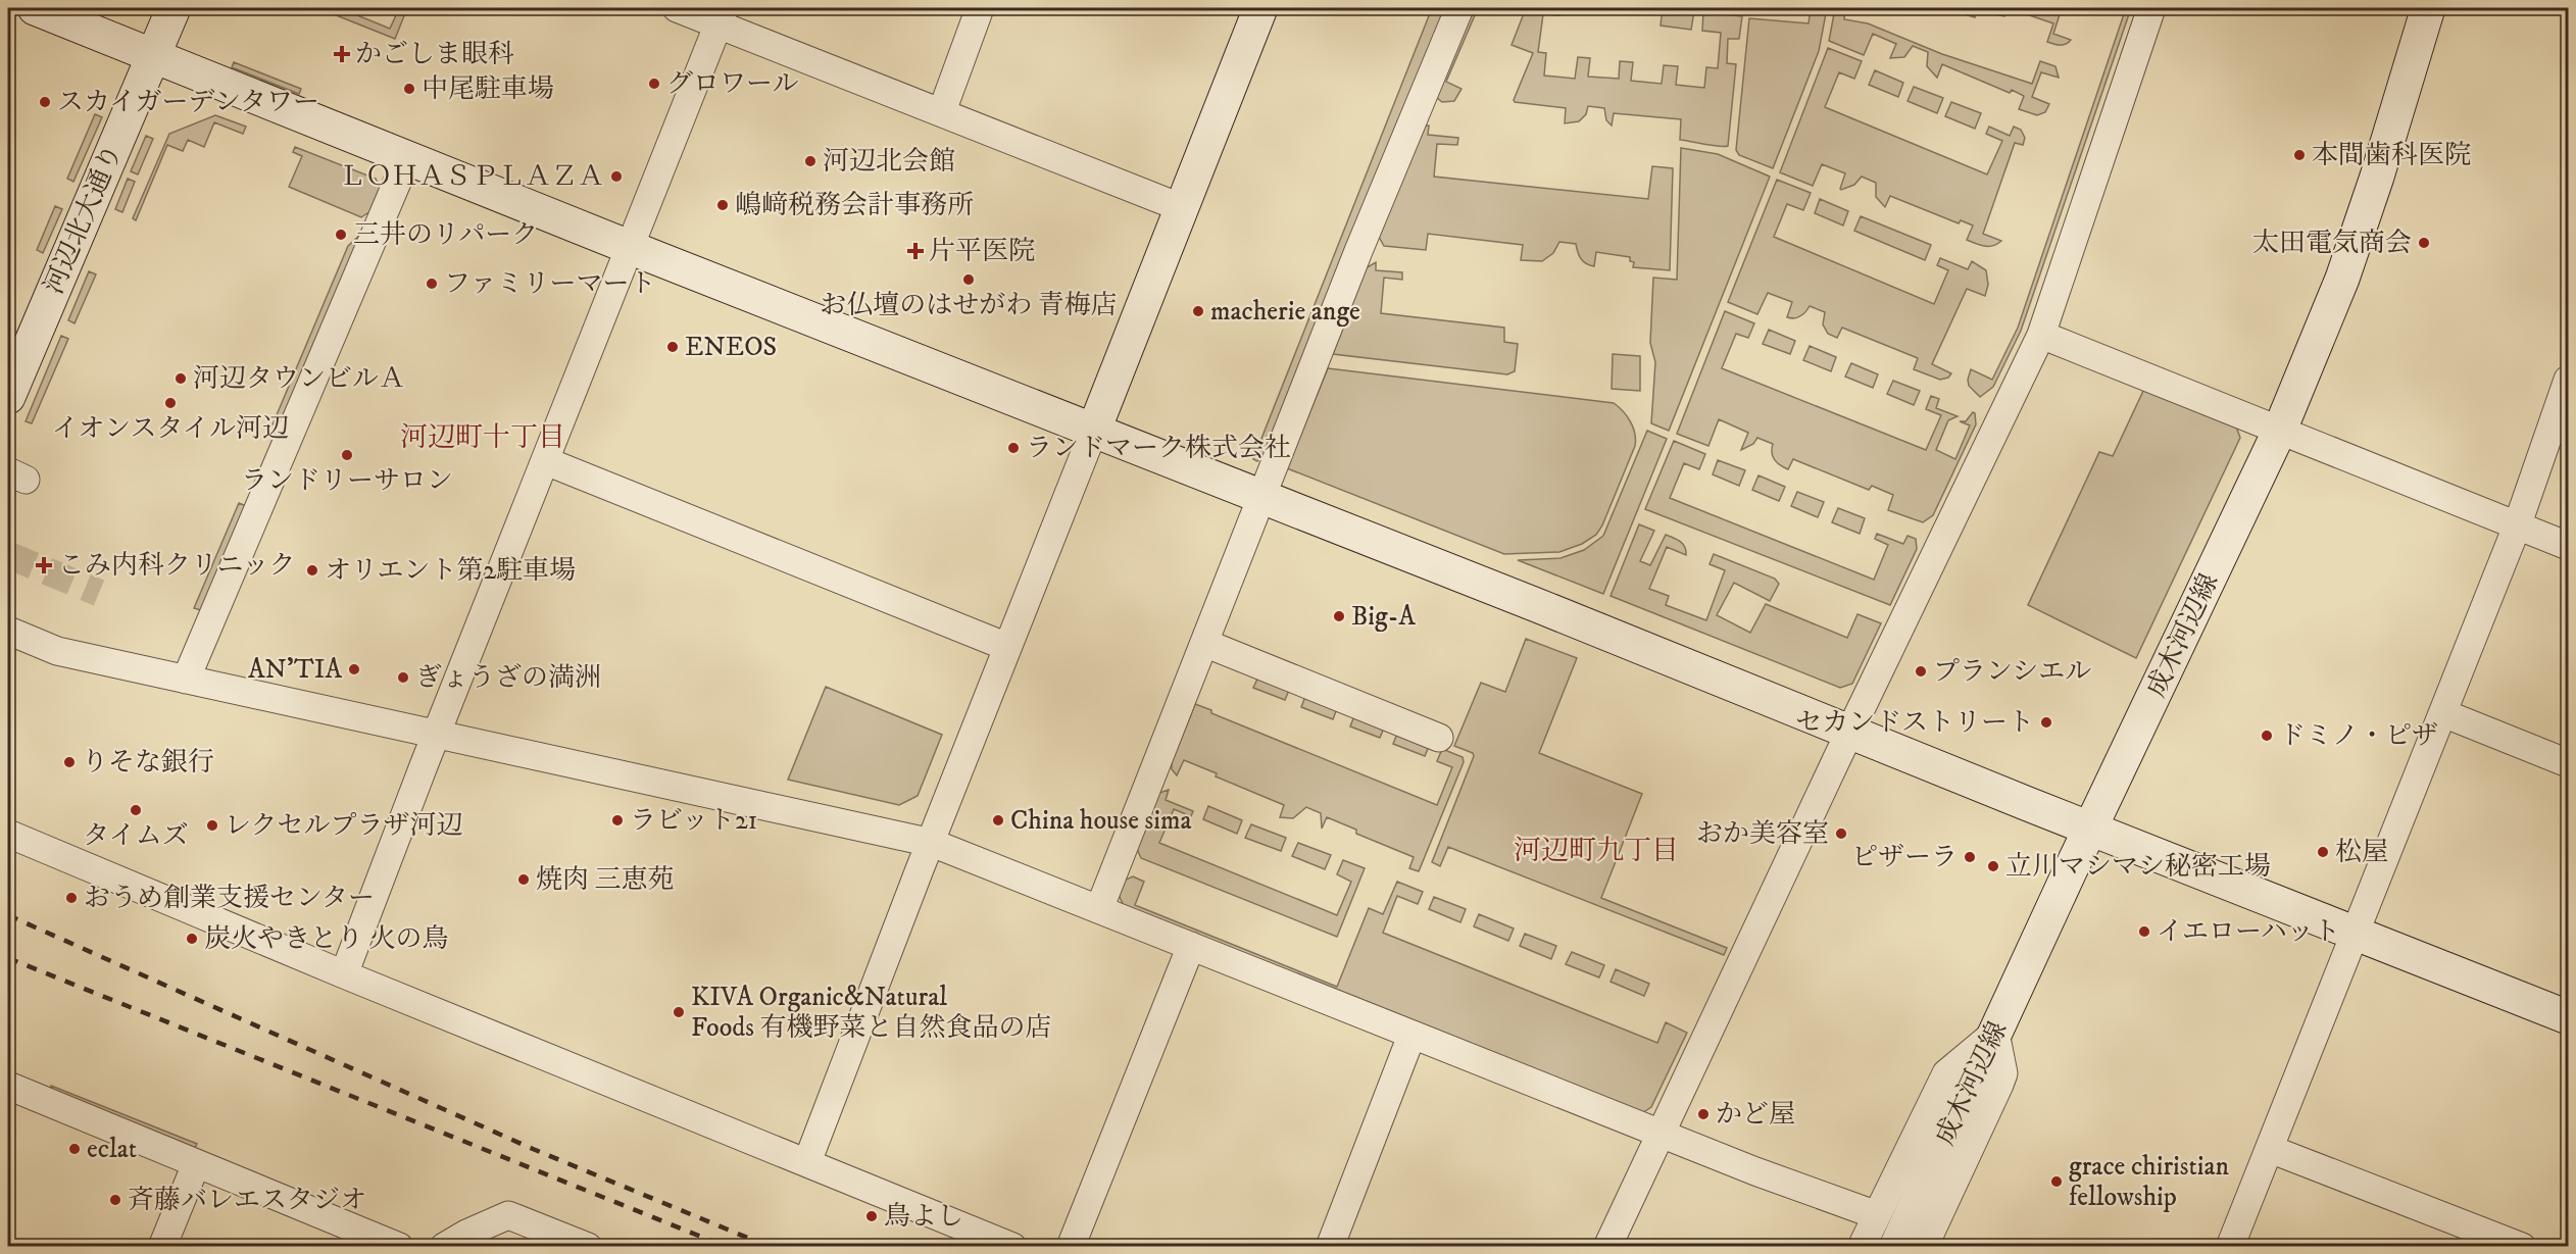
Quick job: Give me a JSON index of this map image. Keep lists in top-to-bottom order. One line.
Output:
{"streets":{"street":["河辺北大通り","成木河辺線"]},"districts":["河辺町十丁目","河辺町九丁目"],"places":{"health":["かごしま眼科","片平医院","こみ内科クリニック"],"other":["グロワール","中尾駐車場","スカイガーデンタワー","本間歯科医院","河辺北会館","ＬＯＨＡＳＰＬＡＺＡ","嶋﨑税務会計事務所","三井のリパーク","太田電気商会","お仏壇のはせがわ 青梅店","ファミリーマート","macherie ange","ENEOS","河辺タウンビルＡ","イオンスタイル河辺","ランドマーク株式会社","ランドリーサロン","オリエント第2駐車場","Big-A","AN'TIA","プランシエル","ぎょうざの満洲","セカンドストリート","ドミノ・ピザ","りそな銀行","タイムズ","ラビット21","China house sima","レクセルプラザ河辺","おか美容室","松屋","ピザーラ","立川マシマシ秘密工場","焼肉 三恵苑","おうめ創業支援センター","イエローハット","炭火やきとり 火の鳥","KIVA Organic&Natural Foods 有機野菜と自然食品の店","かど屋","eclat","grace chiristian fellowship","斉藤バレエスタジオ","鳥よし"]}}
